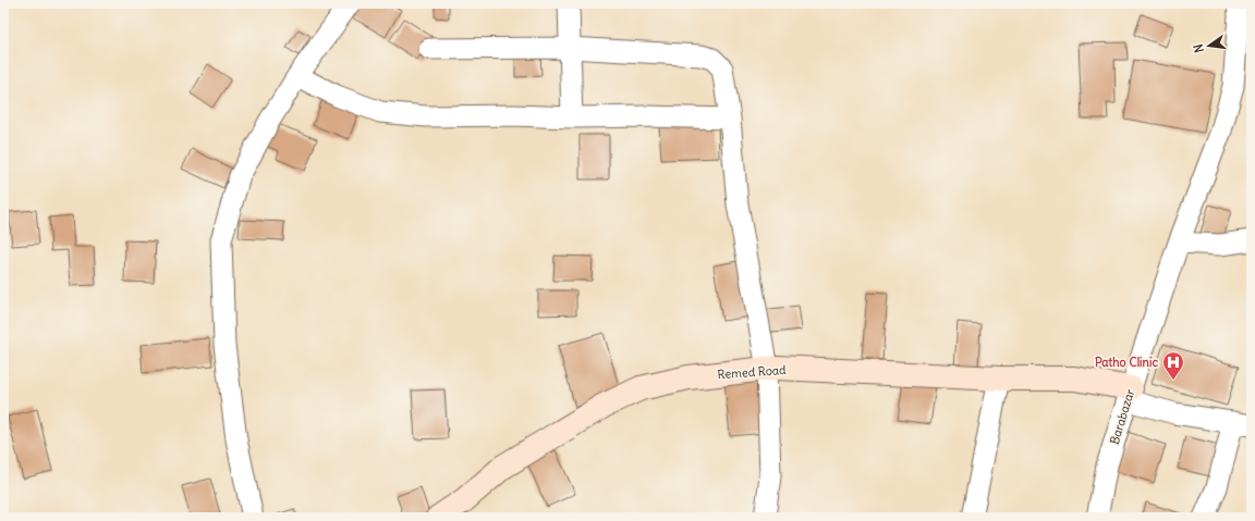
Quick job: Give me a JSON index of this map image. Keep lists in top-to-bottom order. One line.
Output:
{"streets":{"street":["Remed Road","Barabazar"]},"crossings":[["Remed Road","Barabazar"]],"places":{"hospital":["Patho Clinic"]},"north":"left"}
